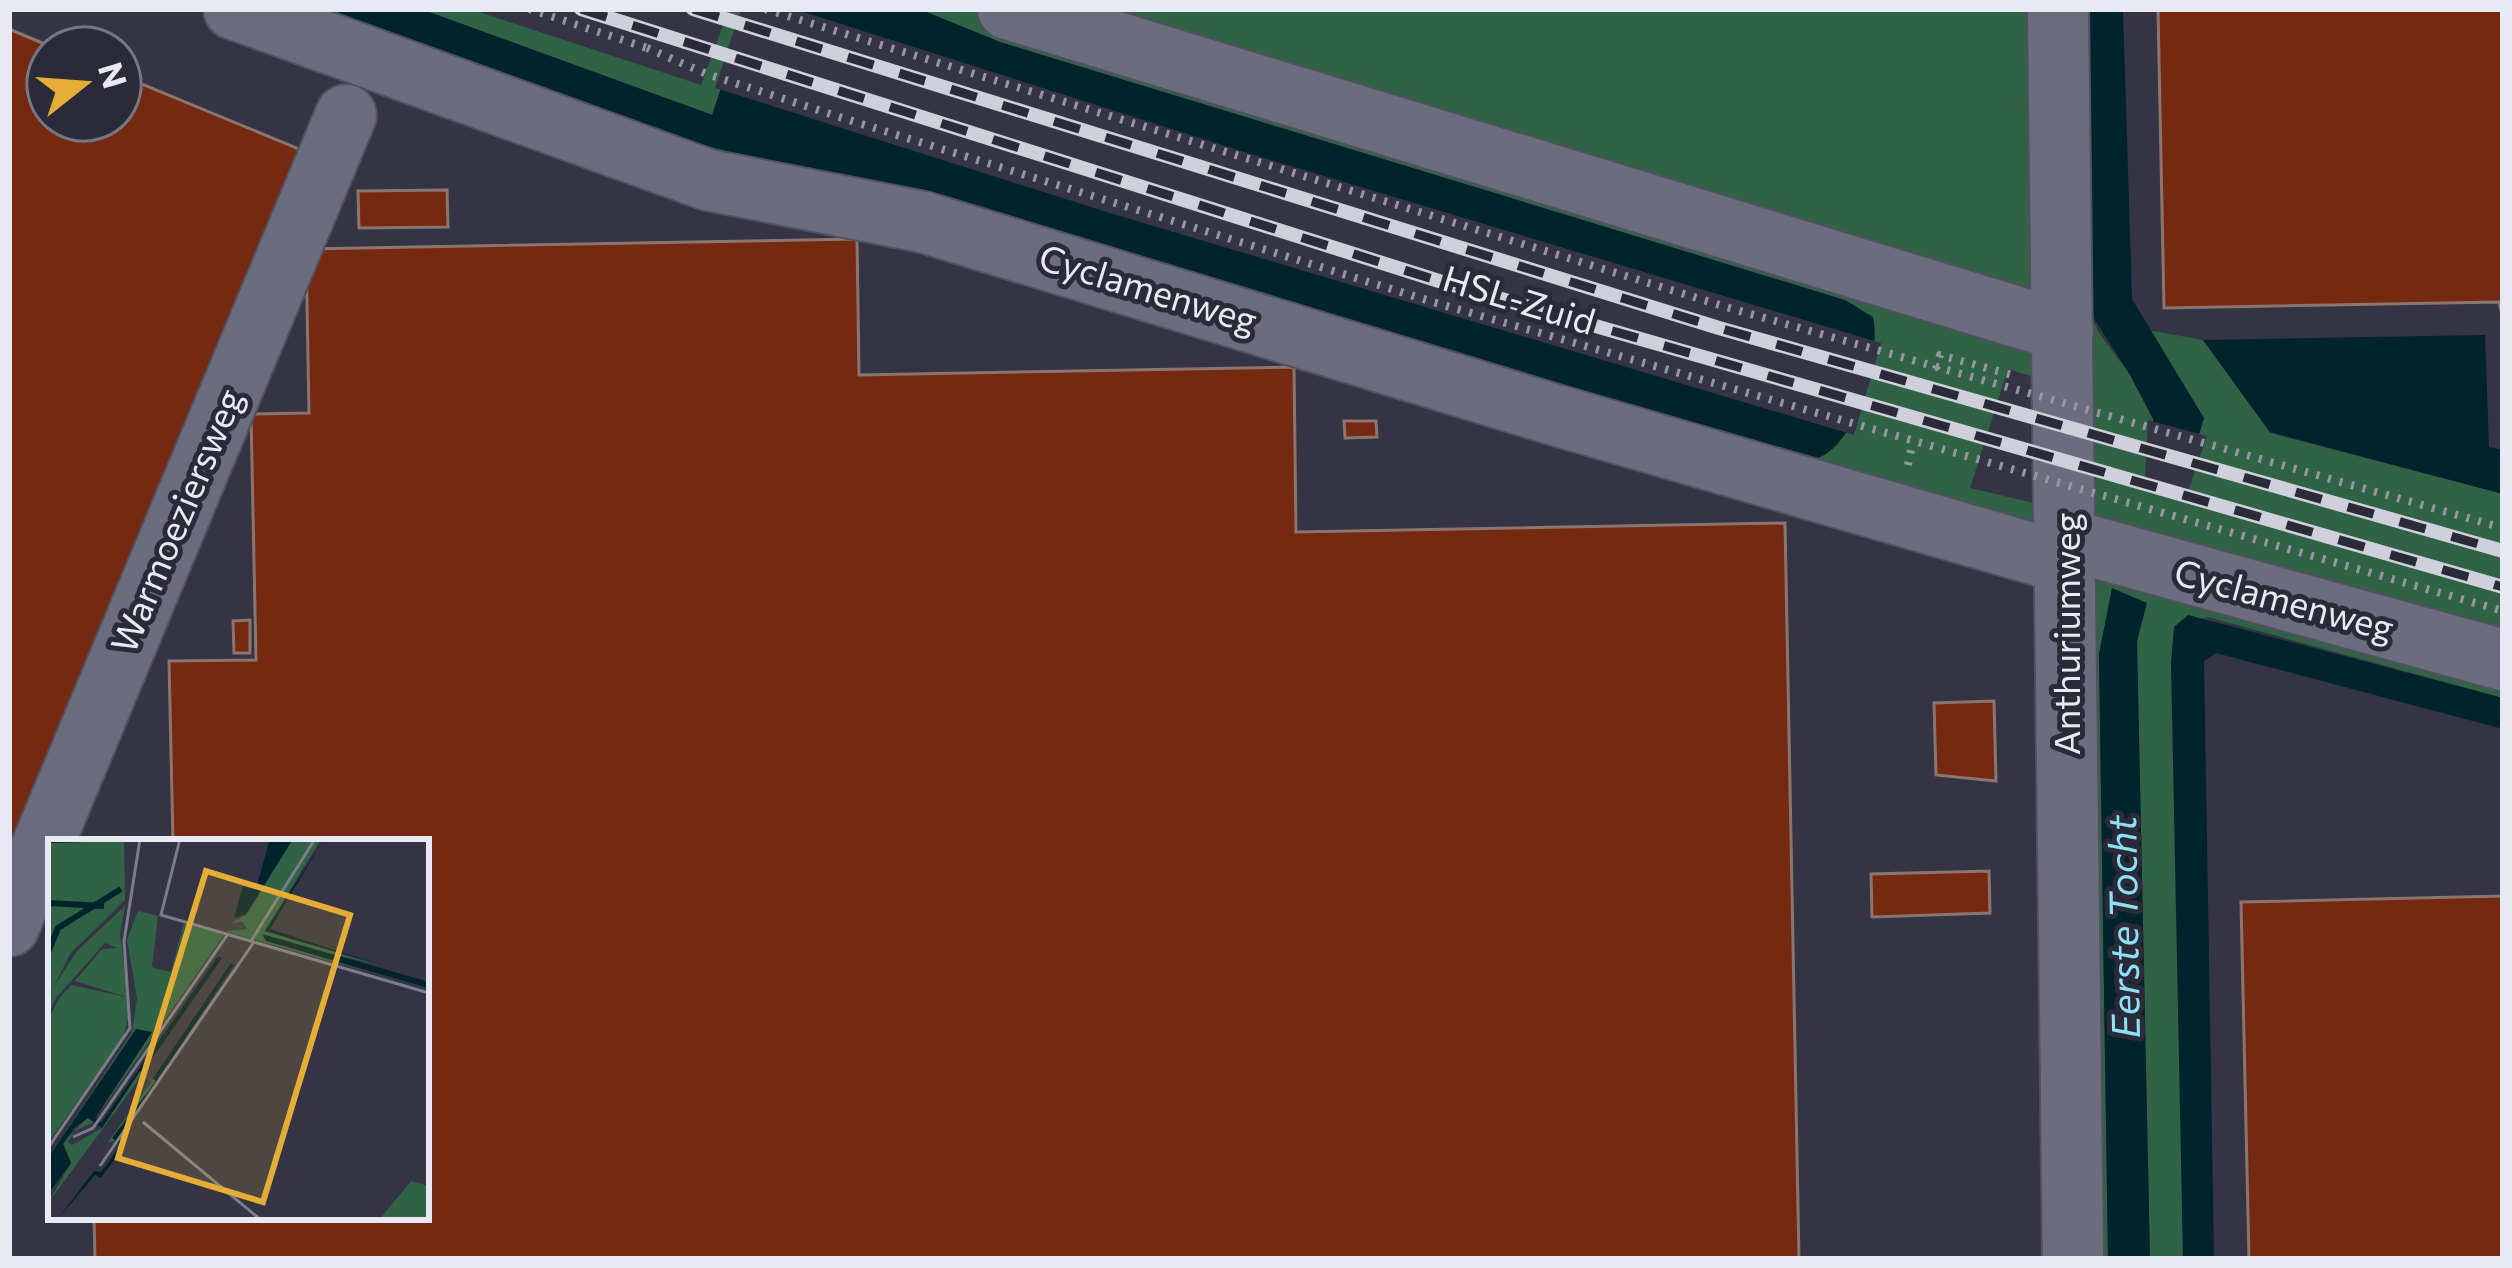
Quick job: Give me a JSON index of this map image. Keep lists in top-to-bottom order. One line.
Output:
{"streets":{"street":["Cyclamenweg","Warmoeziersweg","Anthuriumweg"],"path":["HSL-Zuid"]},"crossings":[["Cyclamenweg","Anthuriumweg"]],"water":["Eerste Tocht"],"north":"right"}
